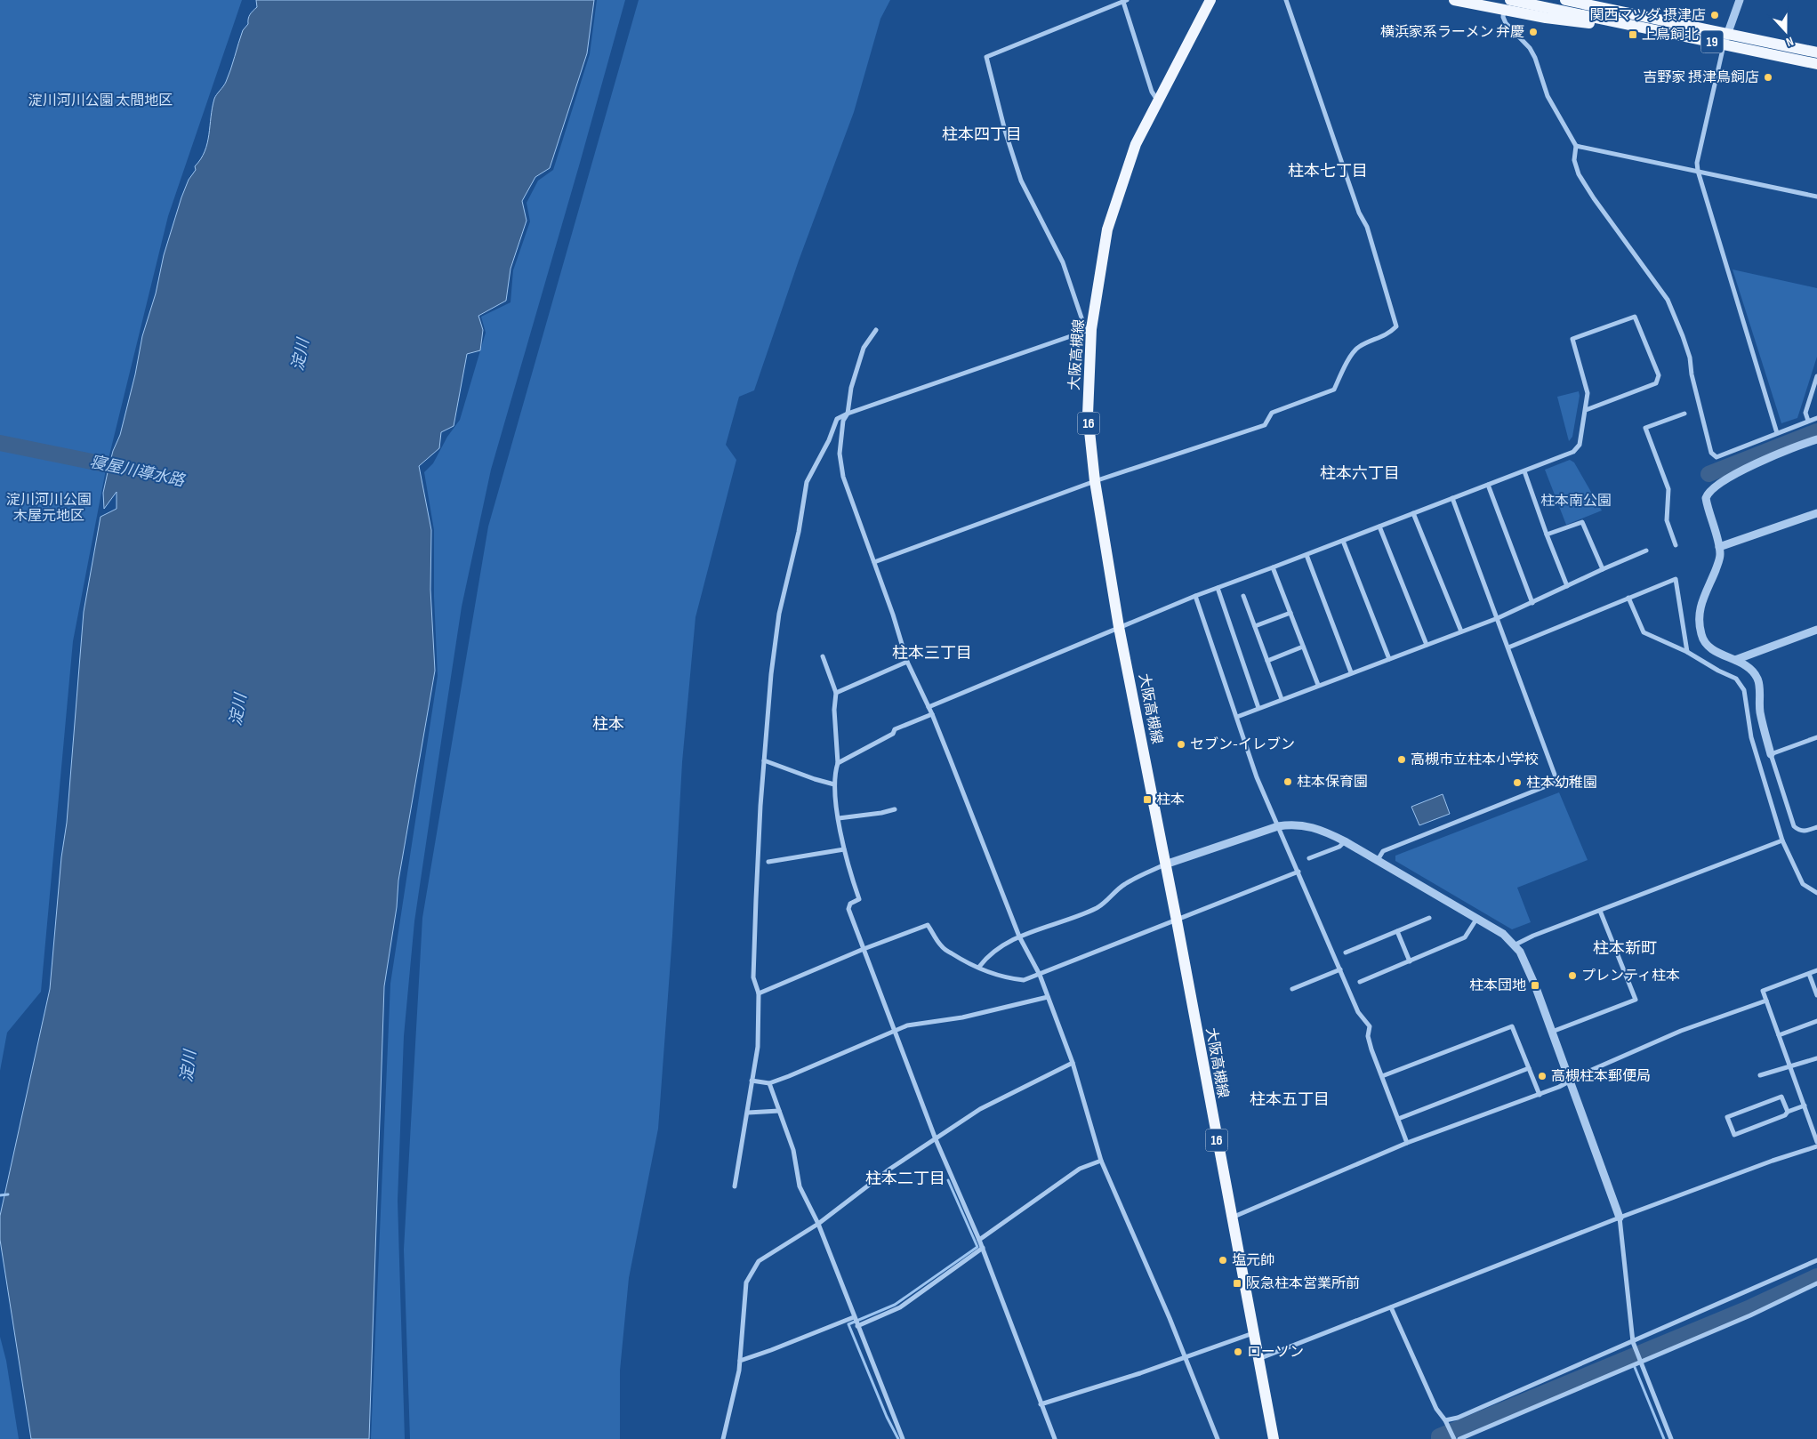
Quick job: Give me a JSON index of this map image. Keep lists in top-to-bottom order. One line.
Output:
{"streets":{"main road":["19","大阪高槻線","16"]},"districts":["柱本四丁目","柱本七丁目","柱本六丁目","柱本三丁目","柱本","柱本新町","柱本五丁目","柱本二丁目"],"water":["淀川","寝屋川導水路"],"parks":["淀川河川公園 太間地区","淀川河川公園 木屋元地区","柱本南公園"],"places":{"other":["関西マツダ 摂津店","横浜家系ラーメン 弁慶","吉野家 摂津鳥飼店","セブン-イレブン","高槻市立柱本小学校","柱本保育園","柱本幼稚園","プレンティ柱本","高槻柱本郵便局","塩元帥","ローソン"],"transit":["上鳥飼北","柱本","柱本団地","阪急柱本営業所前"]},"north":"bottom"}
